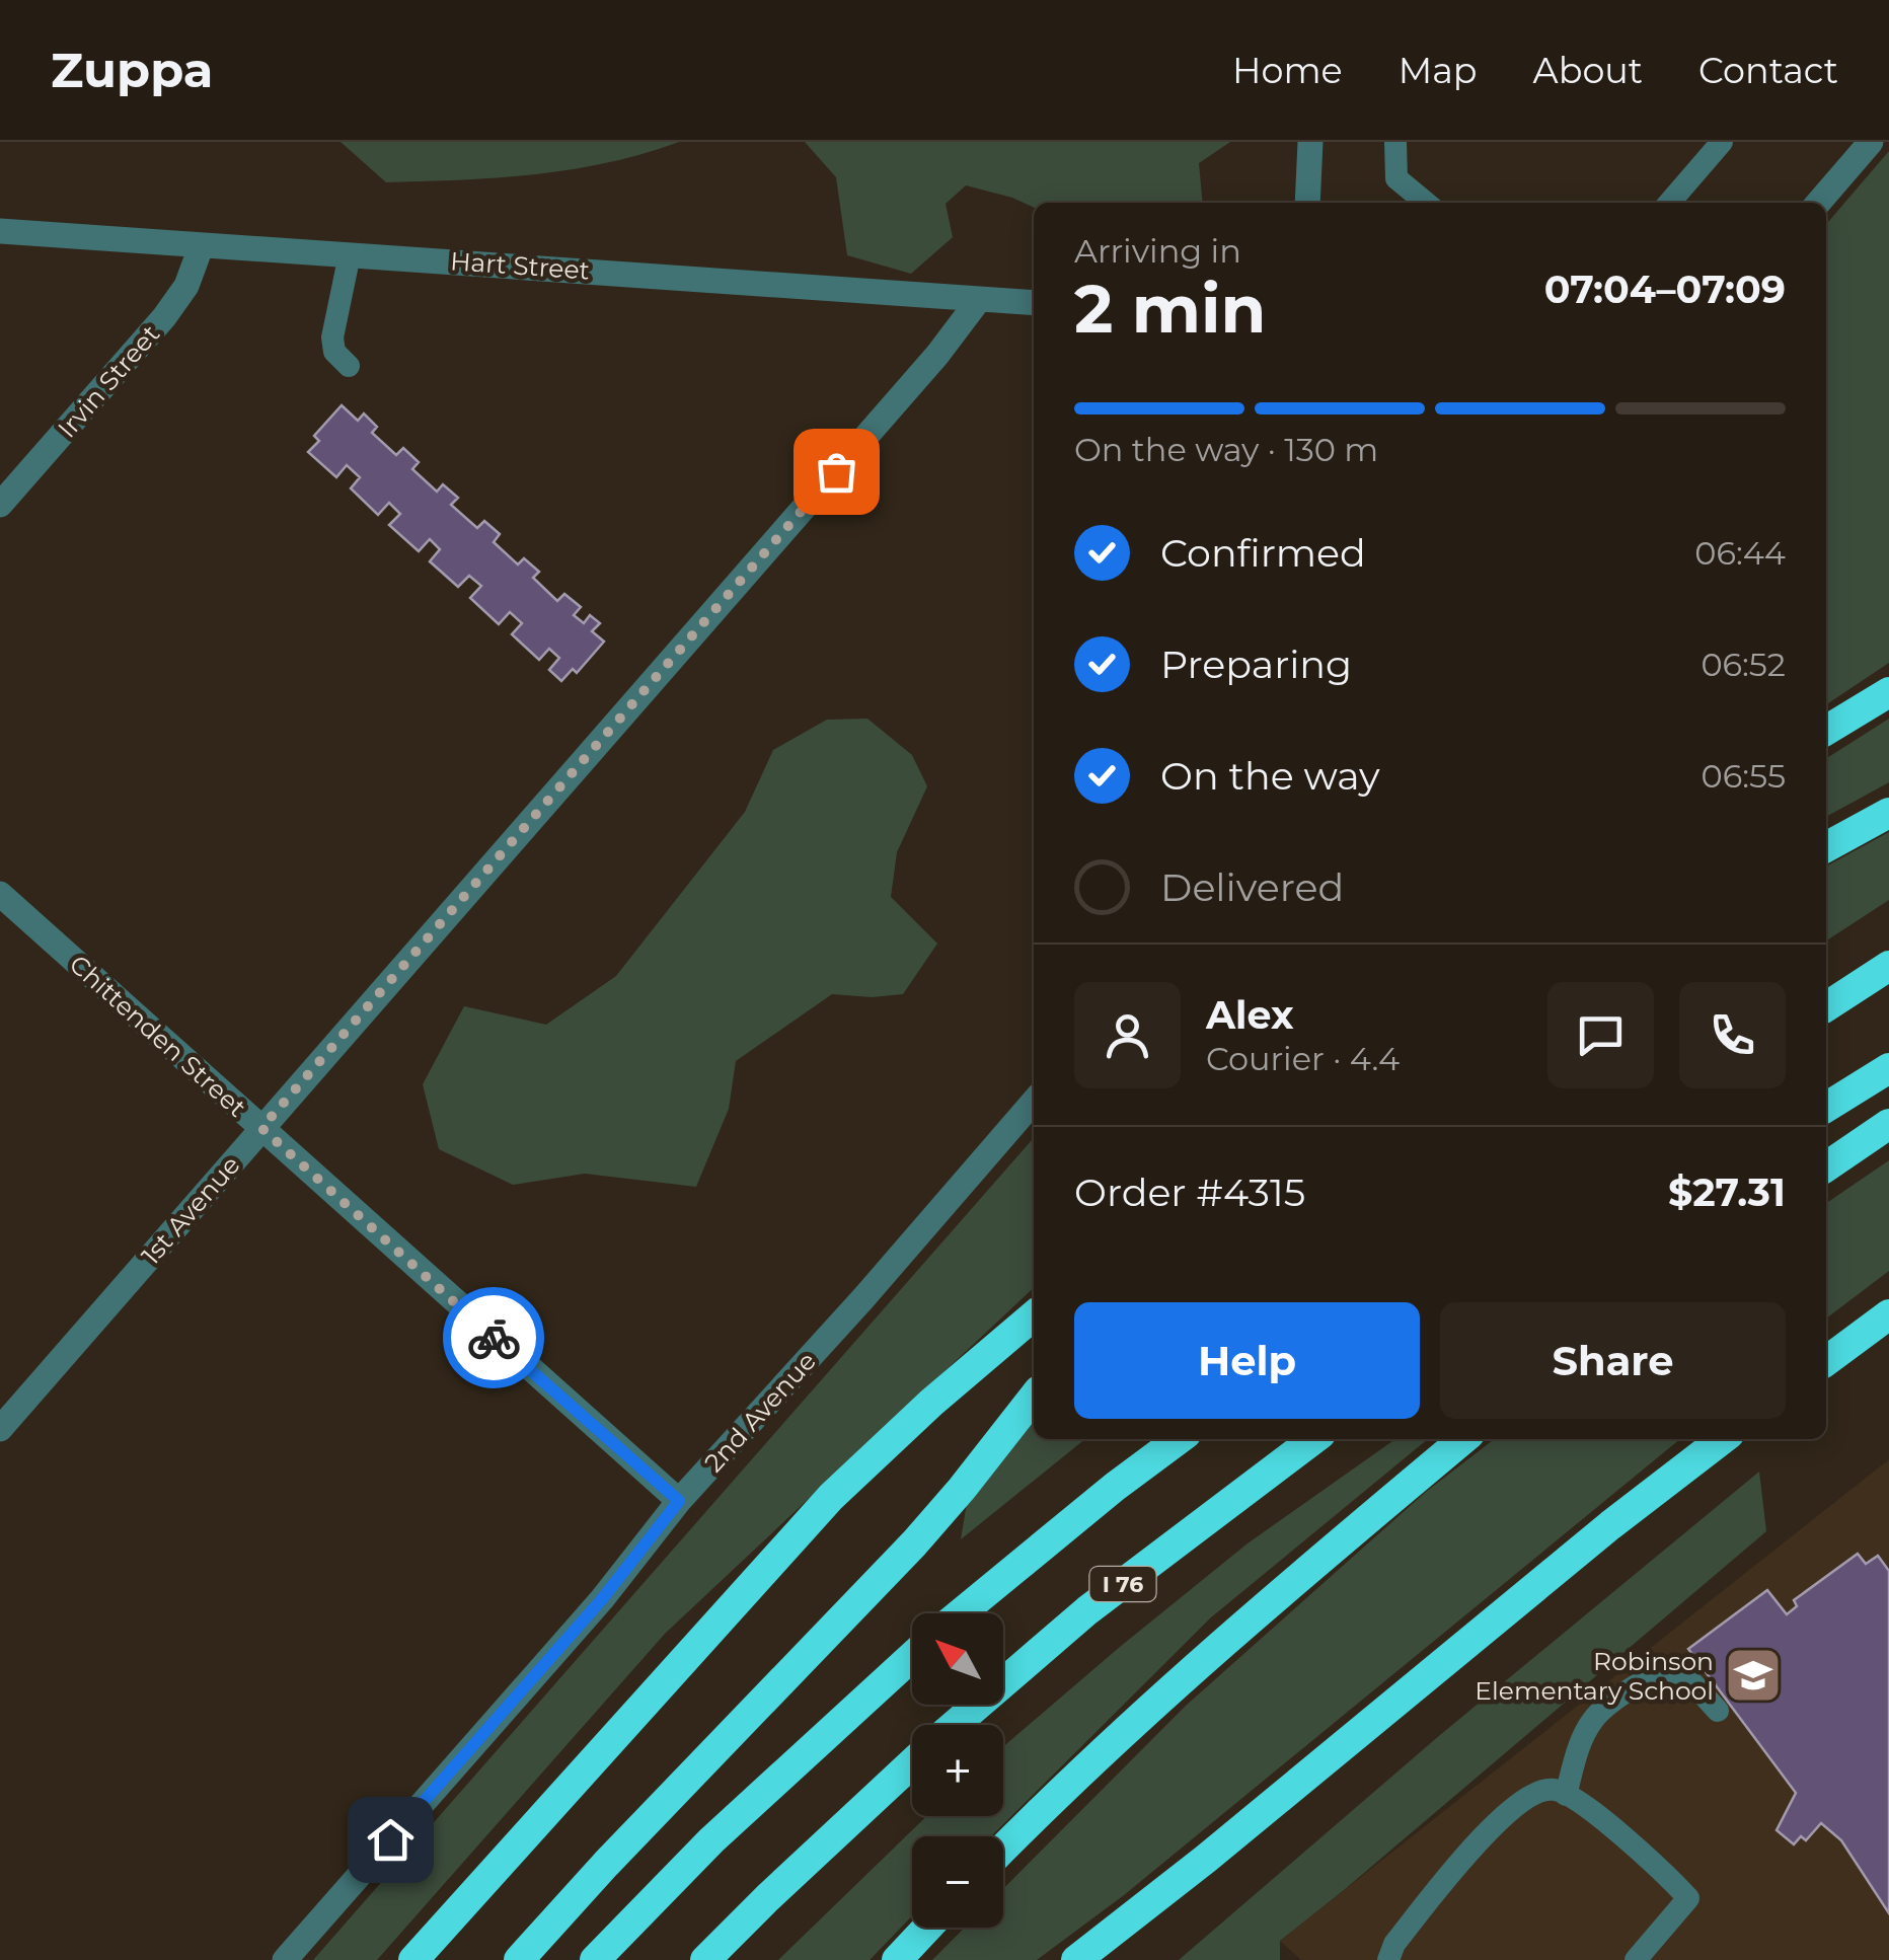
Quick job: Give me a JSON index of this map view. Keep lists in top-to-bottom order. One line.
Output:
{"streets":{"highway":["I 76"],"street":["Hart Street","Irvin Street","Chittenden Street","1st Avenue","2nd Avenue"]},"crossings":[["Hart Street","Irvin Street"],["Hart Street","1st Avenue"],["Chittenden Street","1st Avenue"],["Chittenden Street","2nd Avenue"]],"places":{"school or university":["Robinson Elementary School"]},"north":"top left","page":{"header":"Zuppa","nav":["Home","Map","About","Contact"],"heading":["2 min","Arriving in","07:04–07:09"],"panel":["Alex","Courier · 4.4","Order #4315","$27.31"],"bar":"On the way · 130 m","list":[["Confirmed","06:44"],["Preparing","06:52"],["On the way","06:55"],"Delivered"],"buttons":["Help","Share"],"map_buttons":["+","−"]}}
